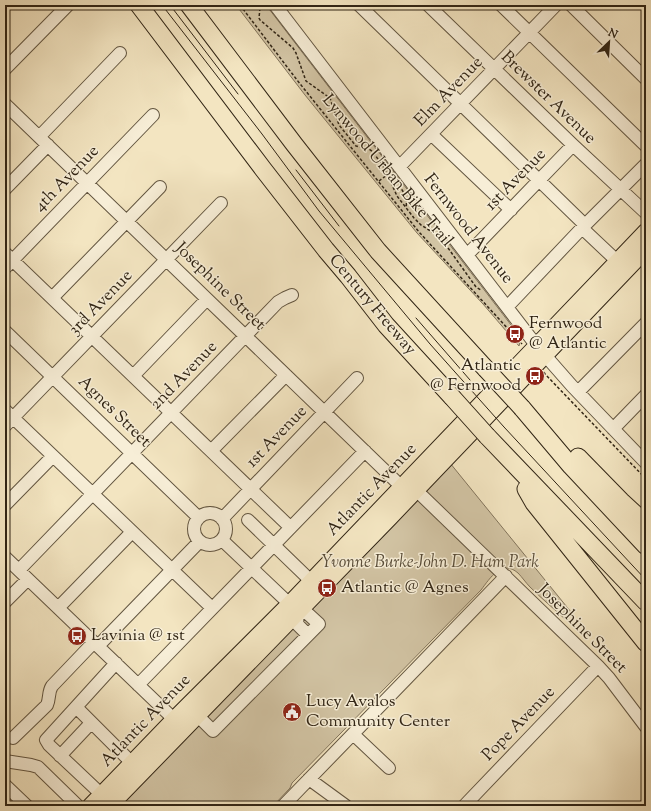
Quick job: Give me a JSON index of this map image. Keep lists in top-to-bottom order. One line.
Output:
{"streets":{"highway":["Century Freeway"],"main road":["Atlantic Avenue"],"street":["Elm Avenue","Brewster Avenue","4th Avenue","1st Avenue","Fernwood Avenue","Josephine Street","3rd Avenue","2nd Avenue","Agnes Street","Pope Avenue"],"path":["Lynwood Urban Bike Trail"]},"crossings":[["Elm Avenue","Brewster Avenue"],["Elm Avenue","Fernwood Avenue"],["Brewster Avenue","1st Avenue"],["Lynwood Urban Bike Trail","Fernwood Avenue"],["Lynwood Urban Bike Trail","Atlantic Avenue"],["4th Avenue","Josephine Street"],["1st Avenue","Fernwood Avenue"],["1st Avenue","Josephine Street"],["1st Avenue","Agnes Street"],["Fernwood Avenue","Atlantic Avenue"],["Josephine Street","3rd Avenue"],["Josephine Street","2nd Avenue"],["Josephine Street","Atlantic Avenue"],["Josephine Street","Pope Avenue"],["3rd Avenue","Agnes Street"],["2nd Avenue","Agnes Street"]],"parks":["Yvonne Burke-John D. Ham Park"],"places":{"bus stop":["Fernwood @ Atlantic","Atlantic @ Fernwood","Atlantic @ Agnes","Lavinia @ 1st"],"public building":["Lucy Avalos Community Center"]},"north":"top right"}
